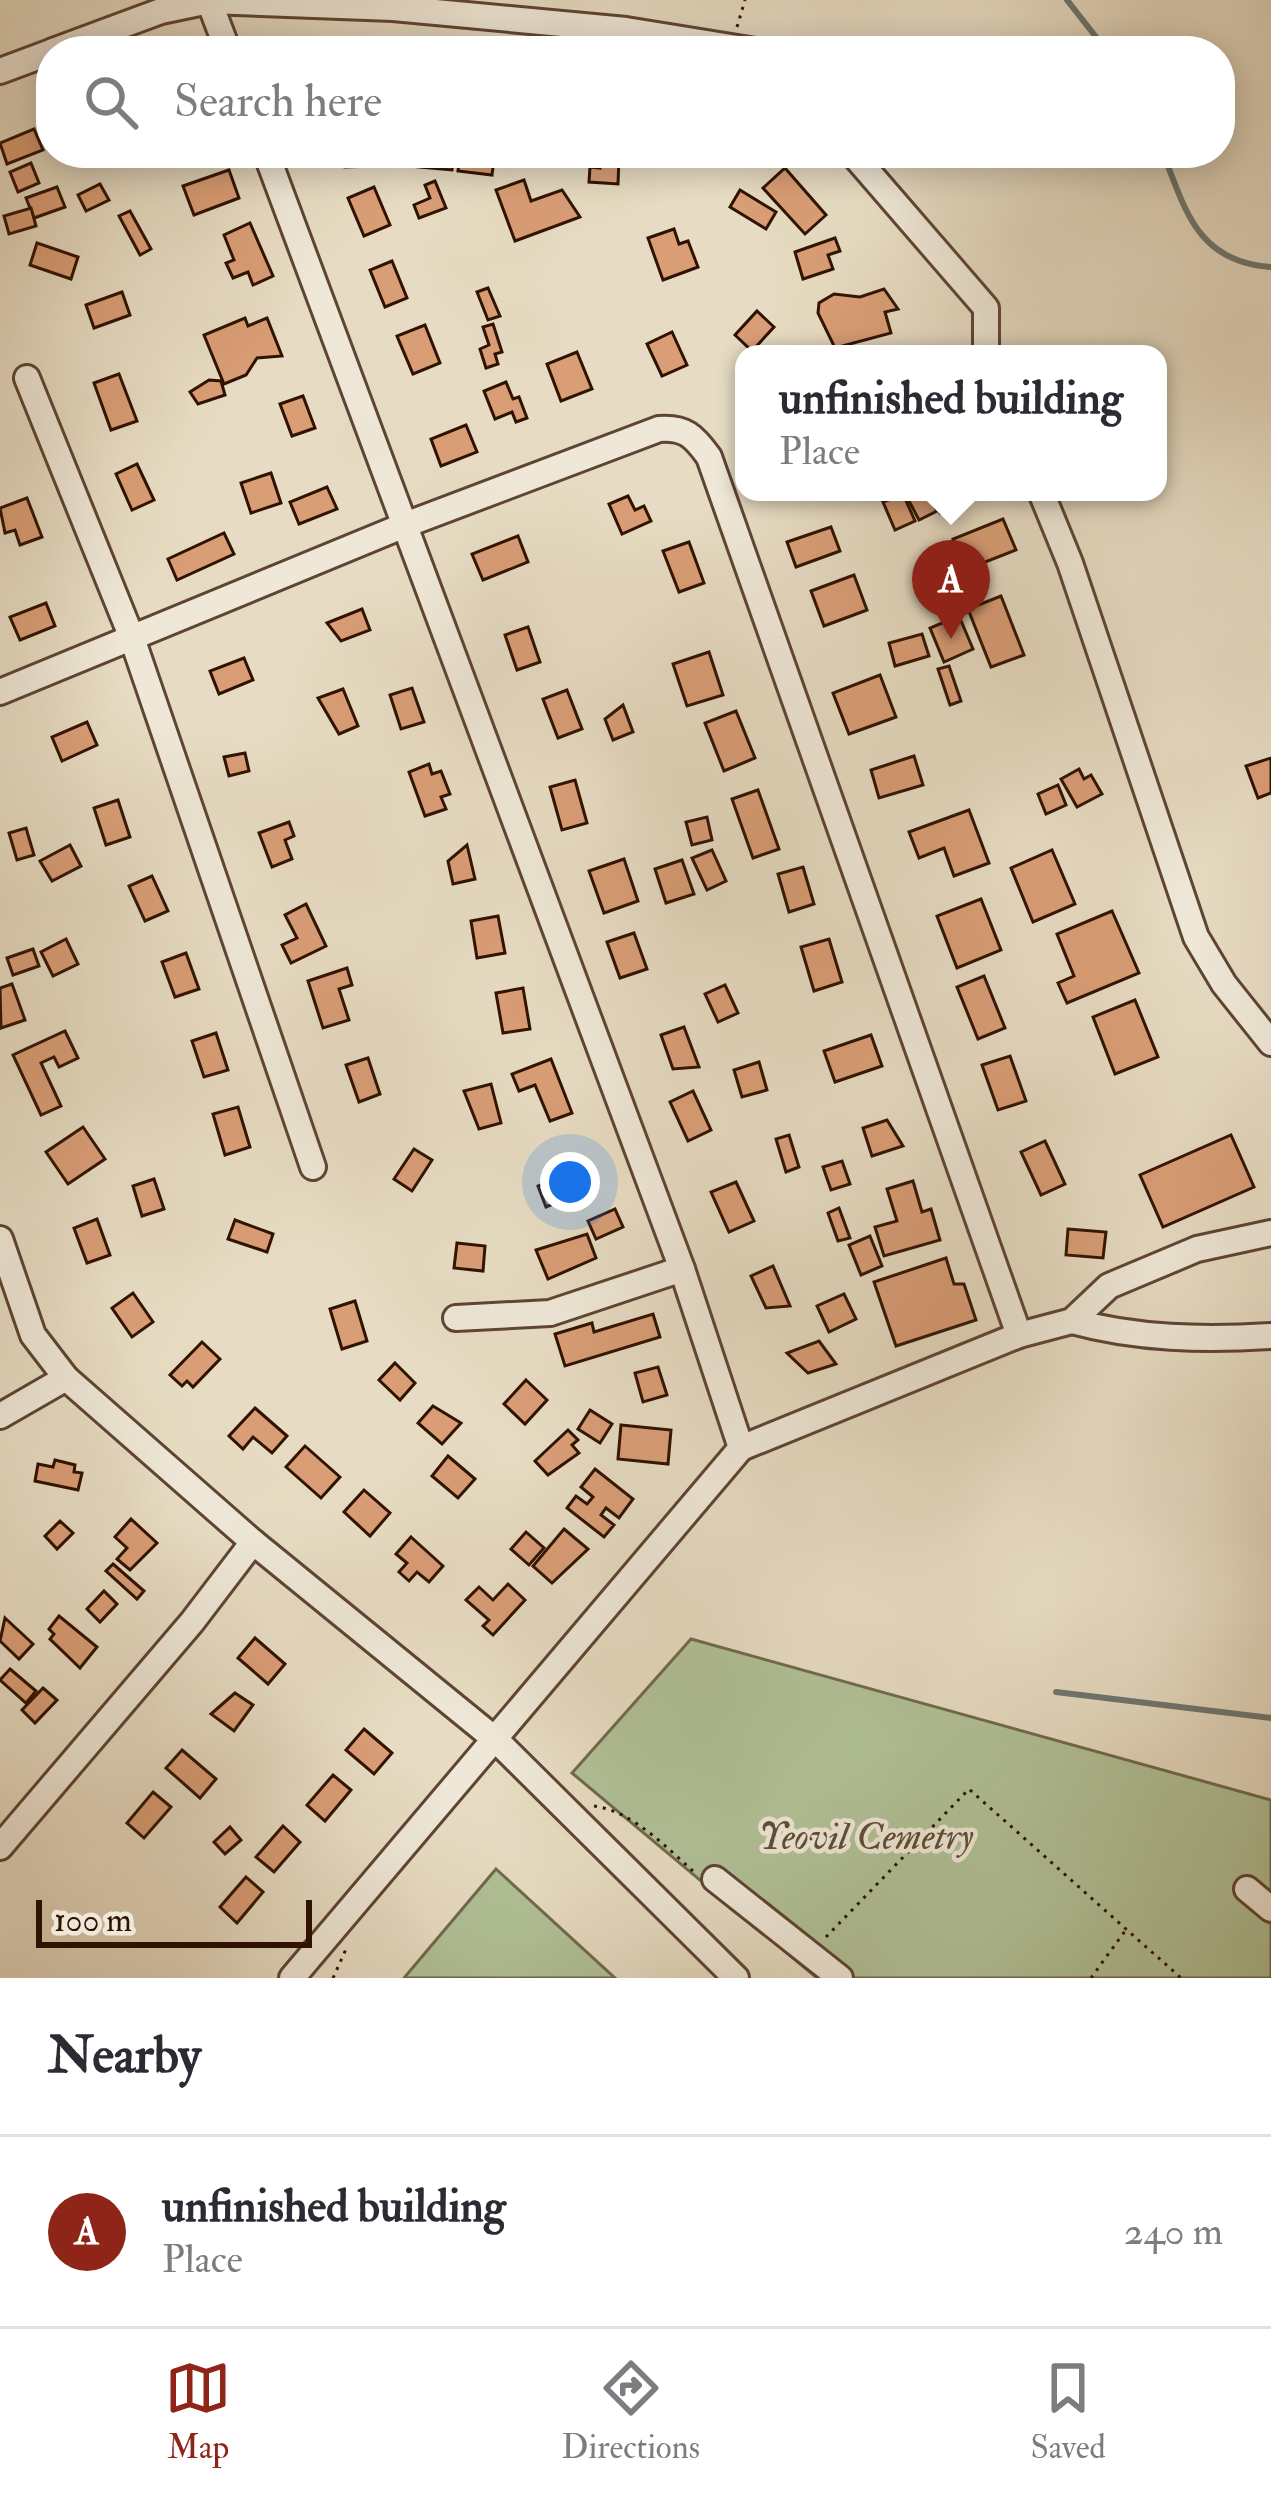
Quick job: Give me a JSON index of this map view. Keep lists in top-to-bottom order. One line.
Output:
{"parks":["Yeovil Cemetry"],"scale_bar":"100 m","page":{"search":"Search here","popup":["unfinished building","Place"],"pins":"A","scale":"100 m","heading":"Nearby","list":[{"mark":"A","name":"unfinished building","note":"Place","value":"240 m"}],"nav":["Map","Directions","Saved"]}}
